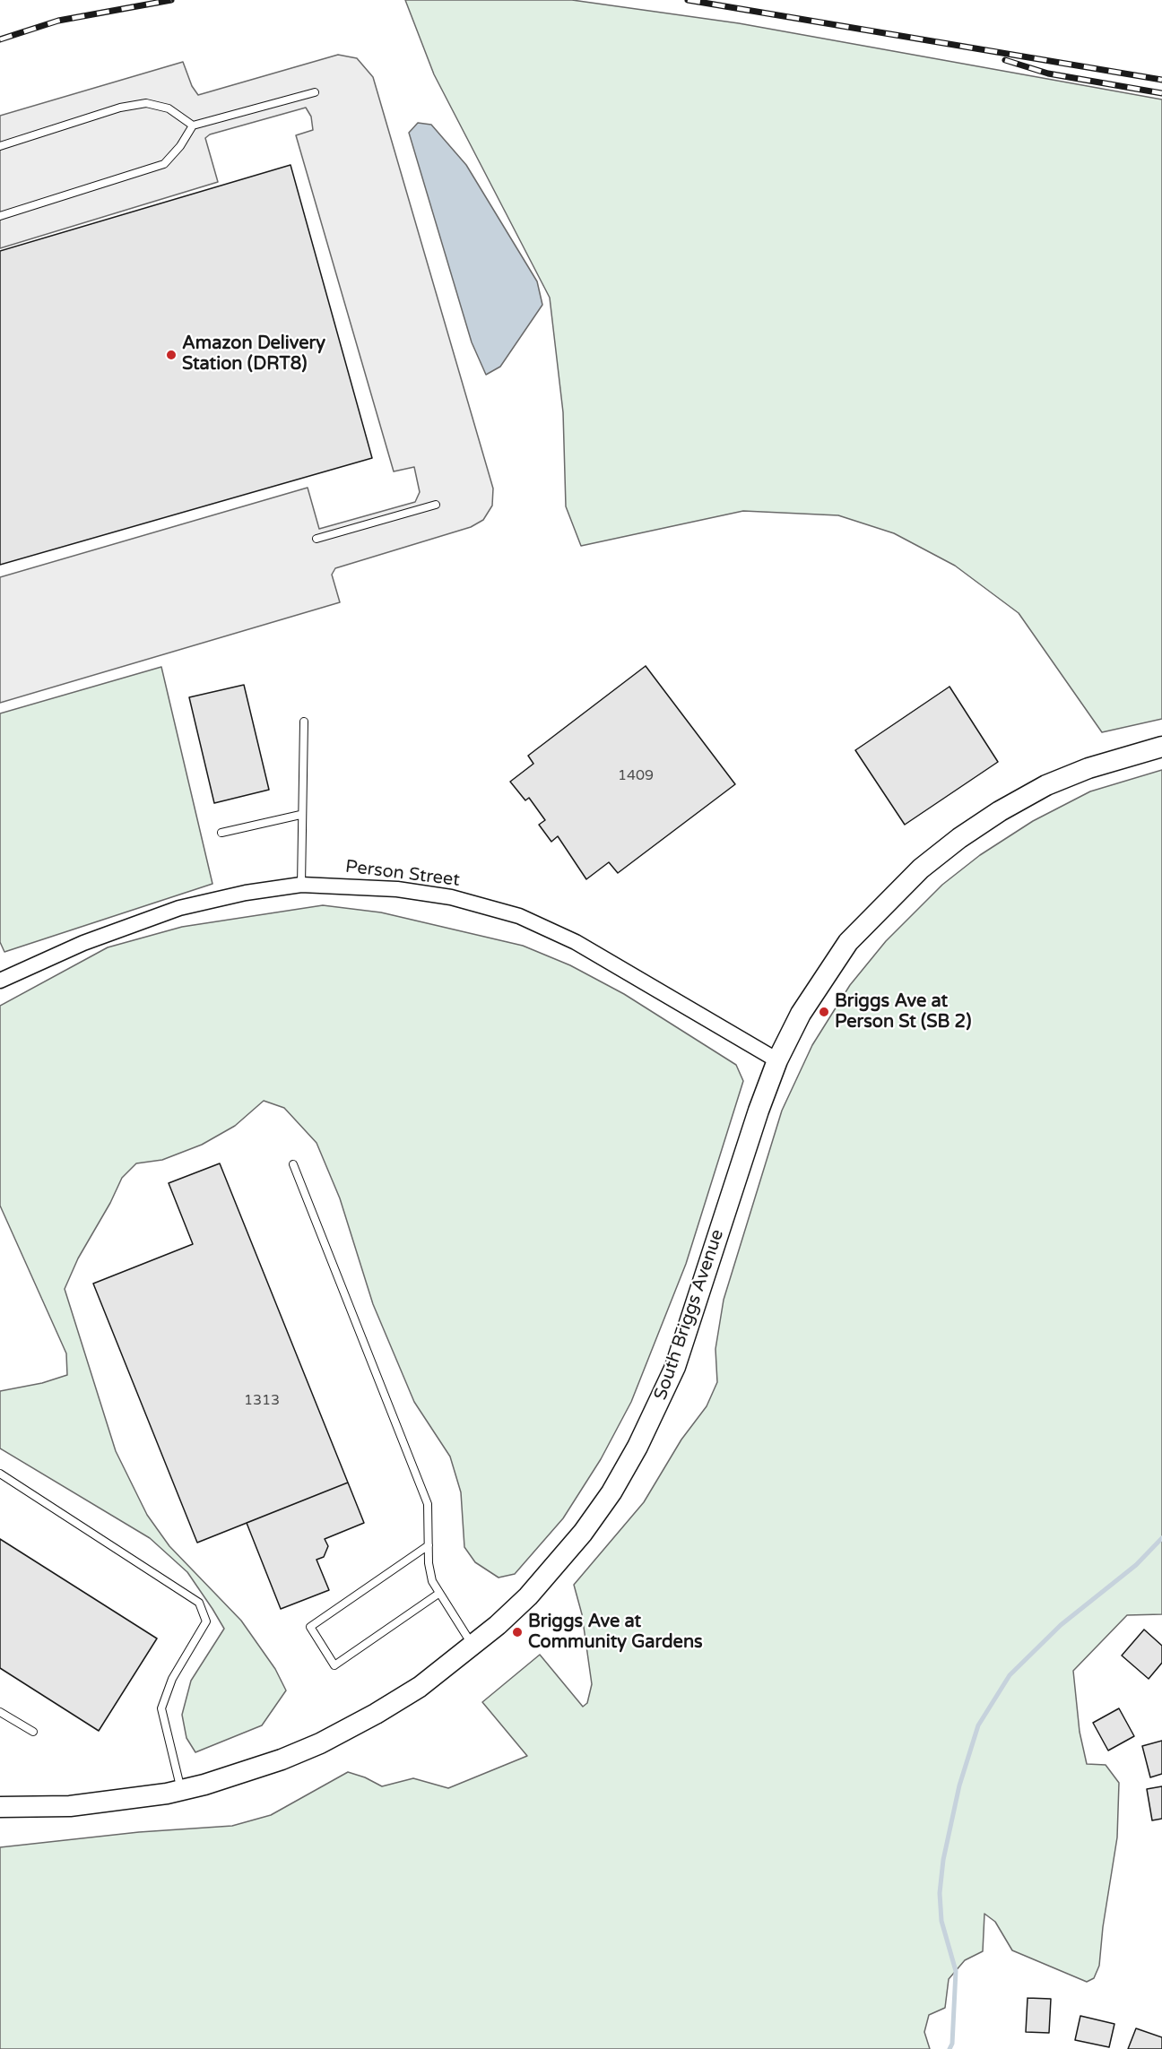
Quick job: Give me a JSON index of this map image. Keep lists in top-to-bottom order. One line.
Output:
{"streets":{"street":["Person Street","South Briggs Avenue"]},"crossings":[["Person Street","South Briggs Avenue"]],"places":["Amazon Delivery Station (DRT8)","Briggs Ave at Person St (SB 2)","Briggs Ave at Community Gardens"],"house_numbers":["1409","1313"]}
